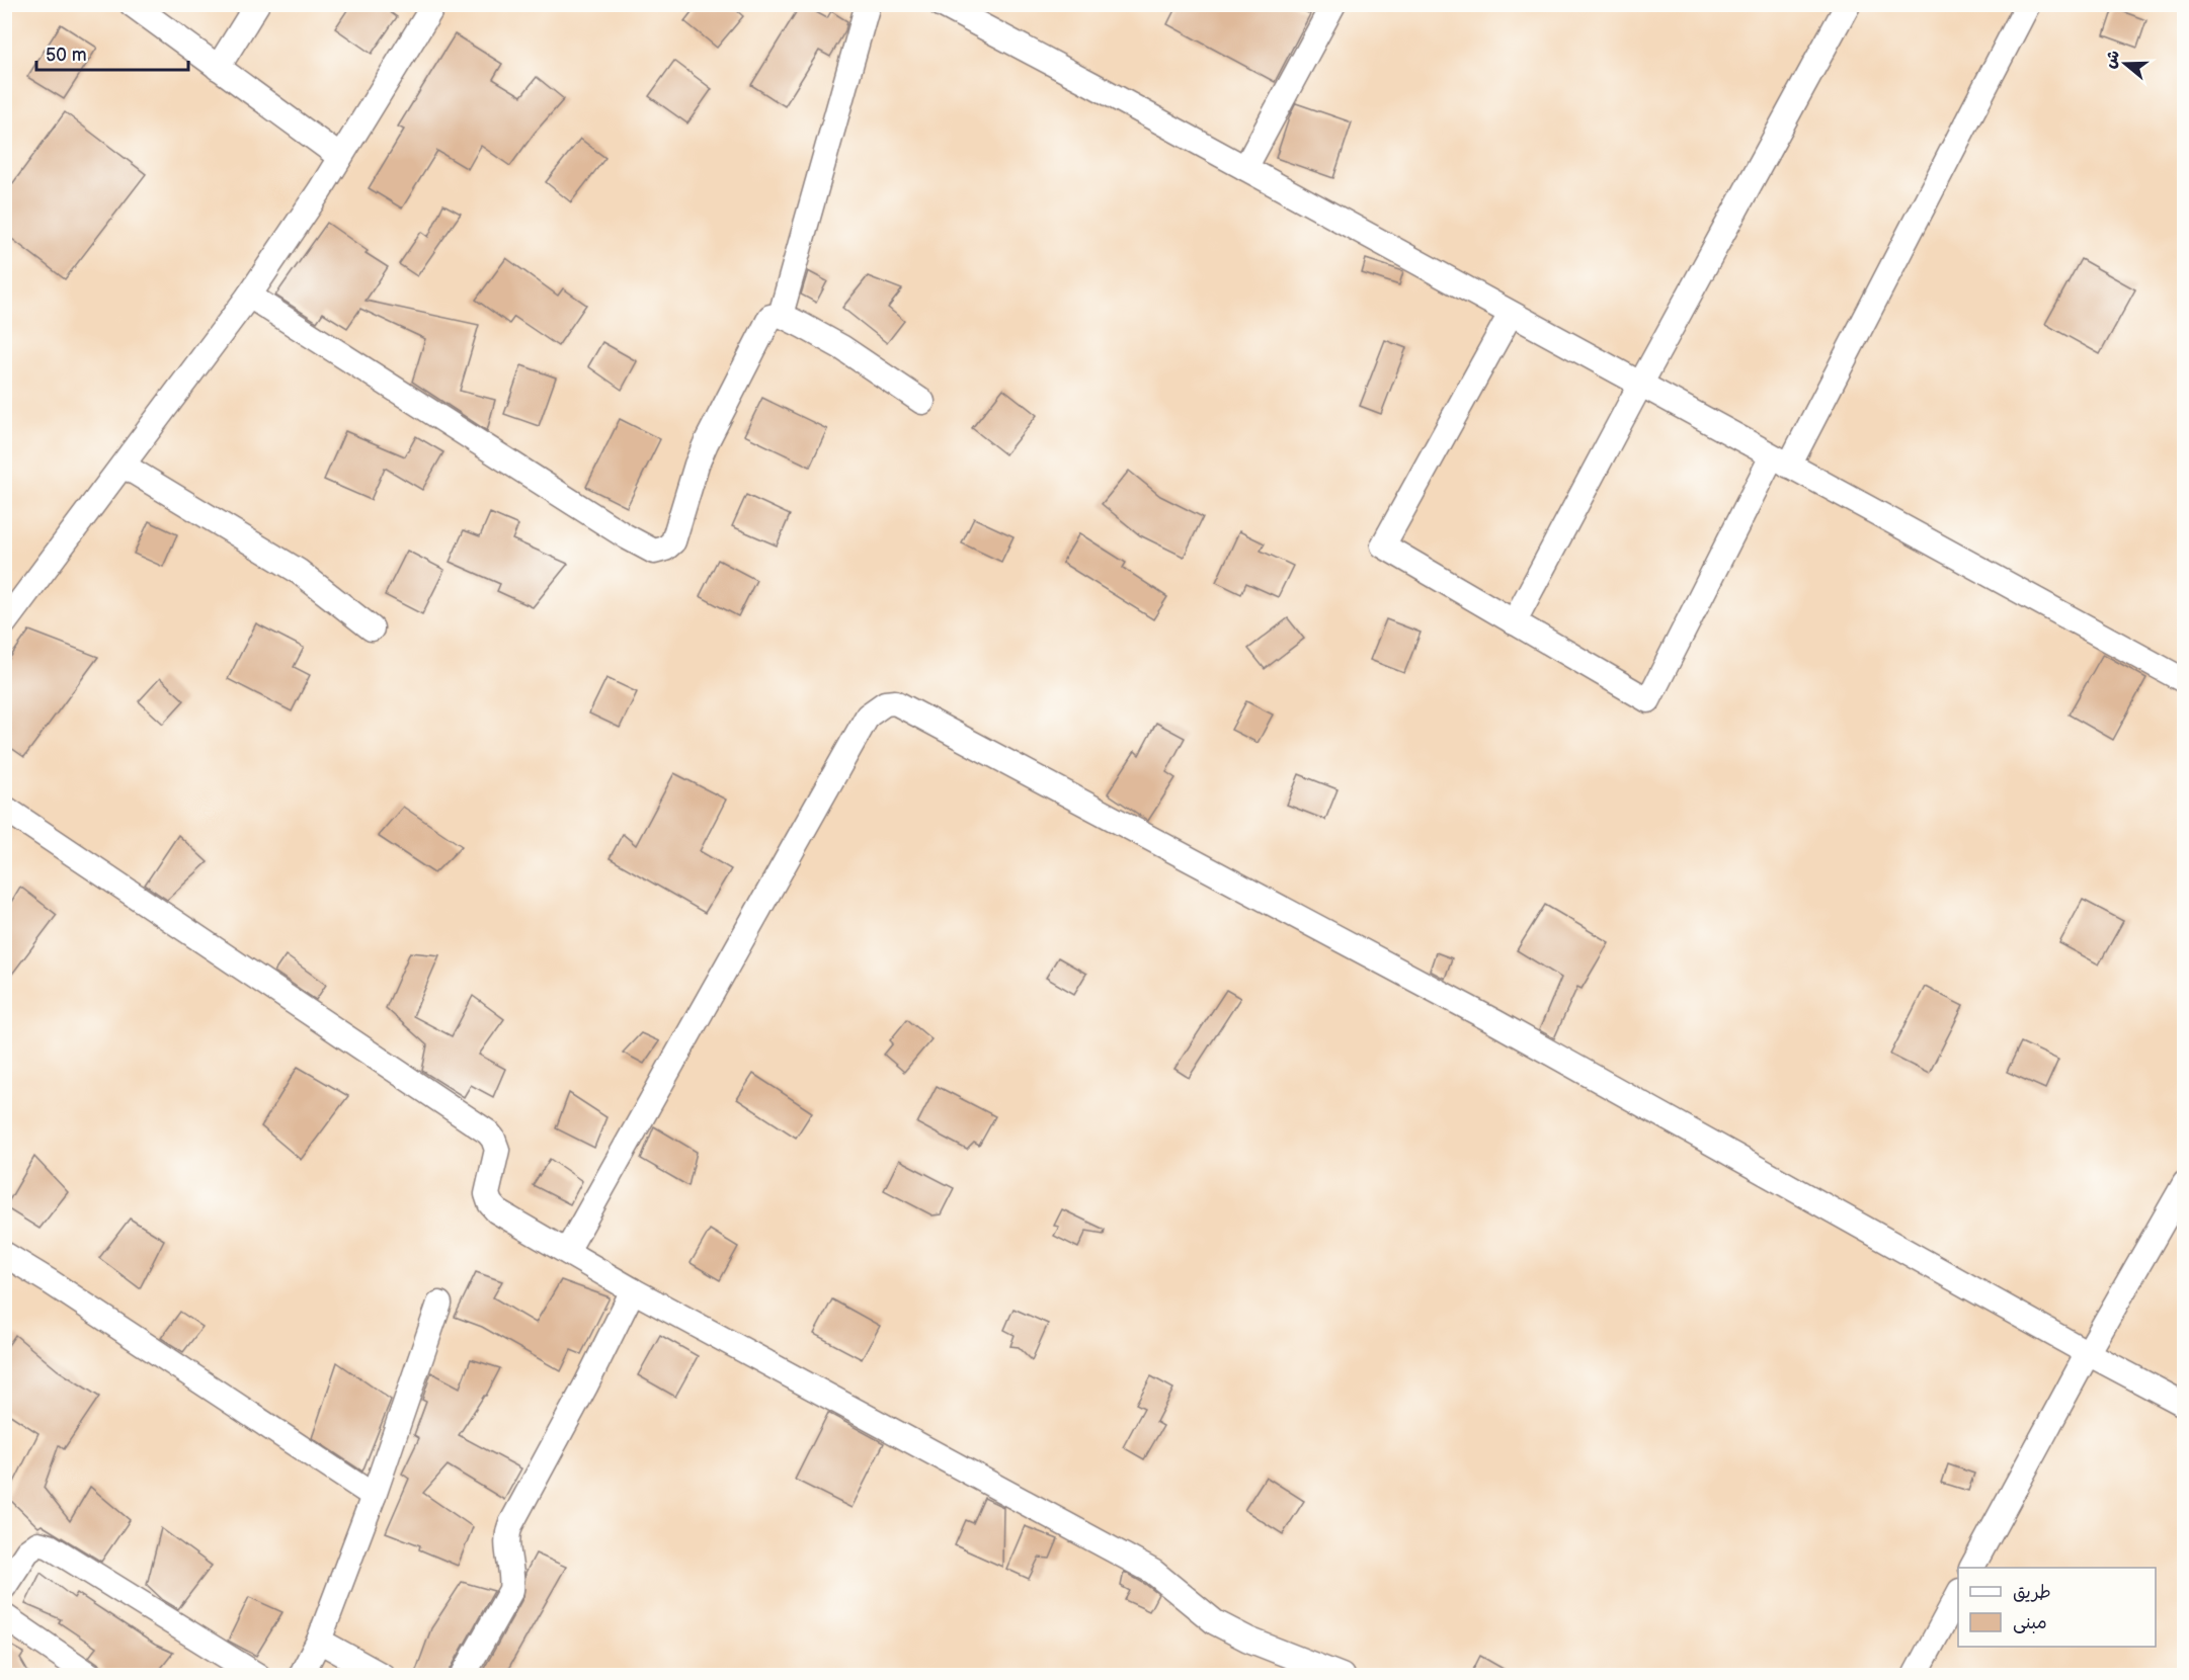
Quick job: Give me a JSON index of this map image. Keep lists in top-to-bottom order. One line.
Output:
{"legend":["طريق","مبنى"],"scale_bar":"50 m","north":"left"}
